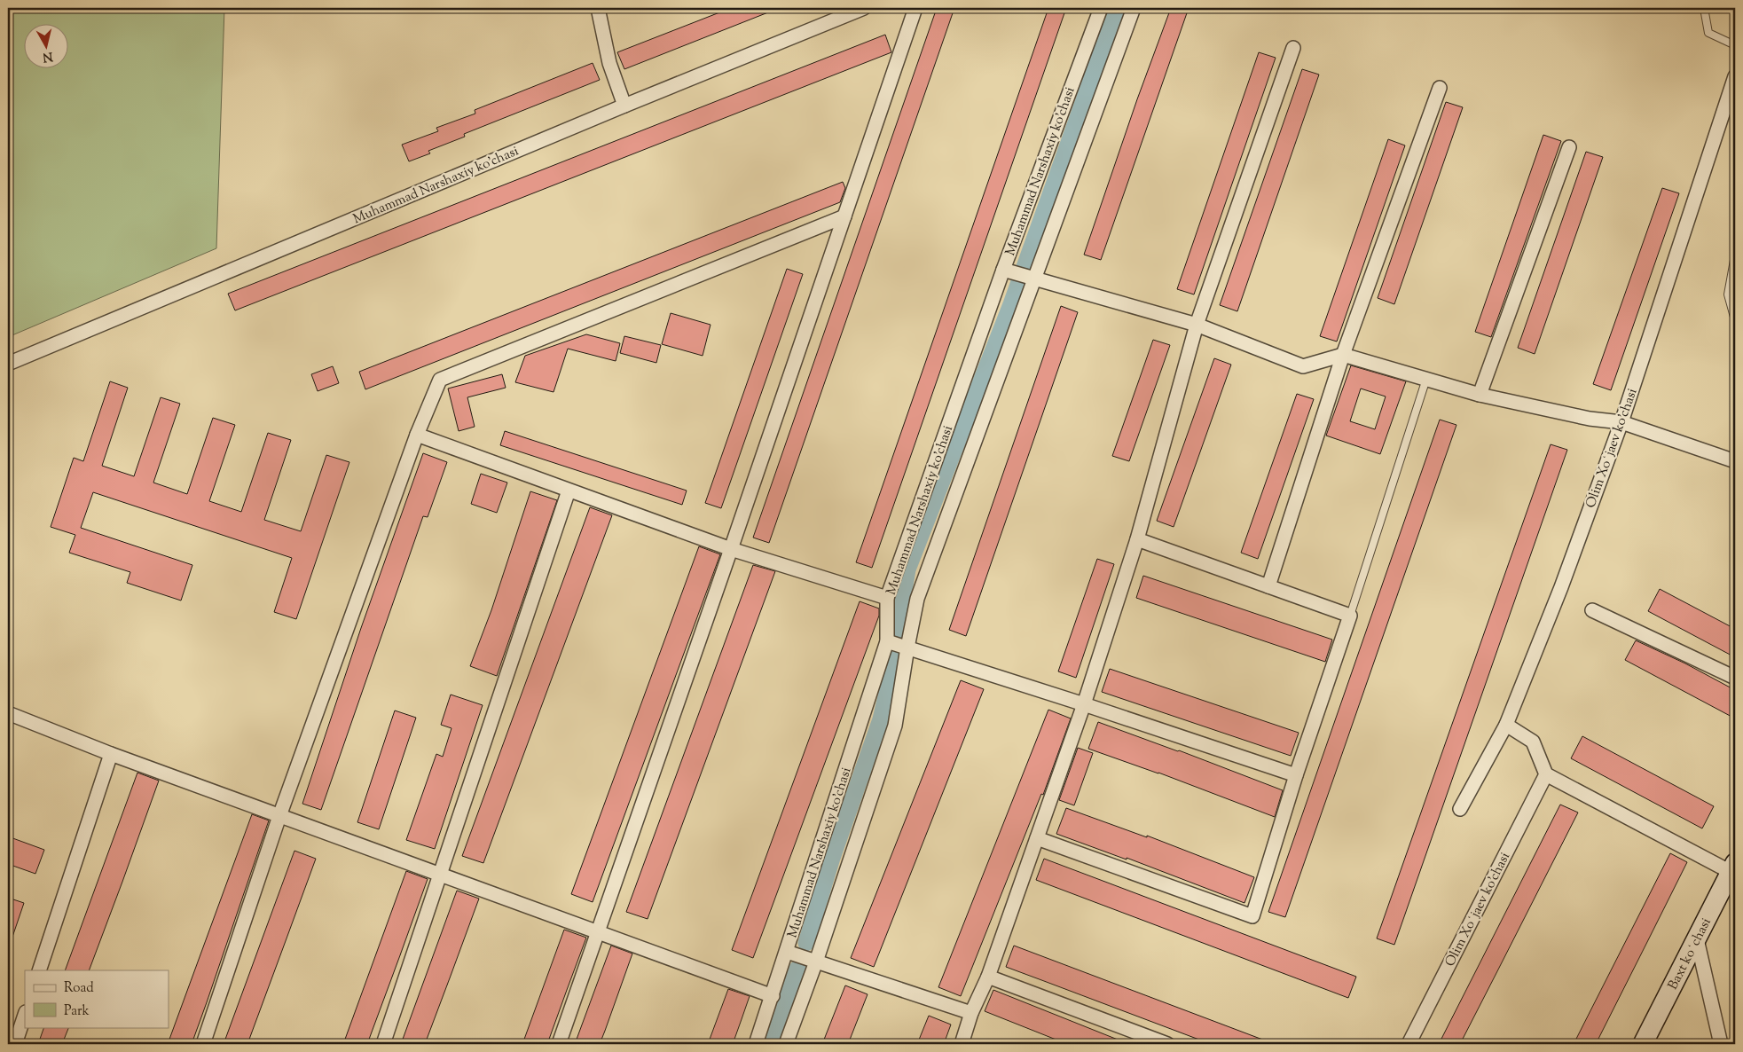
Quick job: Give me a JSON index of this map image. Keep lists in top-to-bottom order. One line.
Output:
{"streets":{"main road":["Baxt koʻchasi"],"street":["Muhammad Narshaxiy ko'chasi","Olim Xoʻjaev ko'chasi"]},"legend":["Road","Park"],"north":"bottom"}
